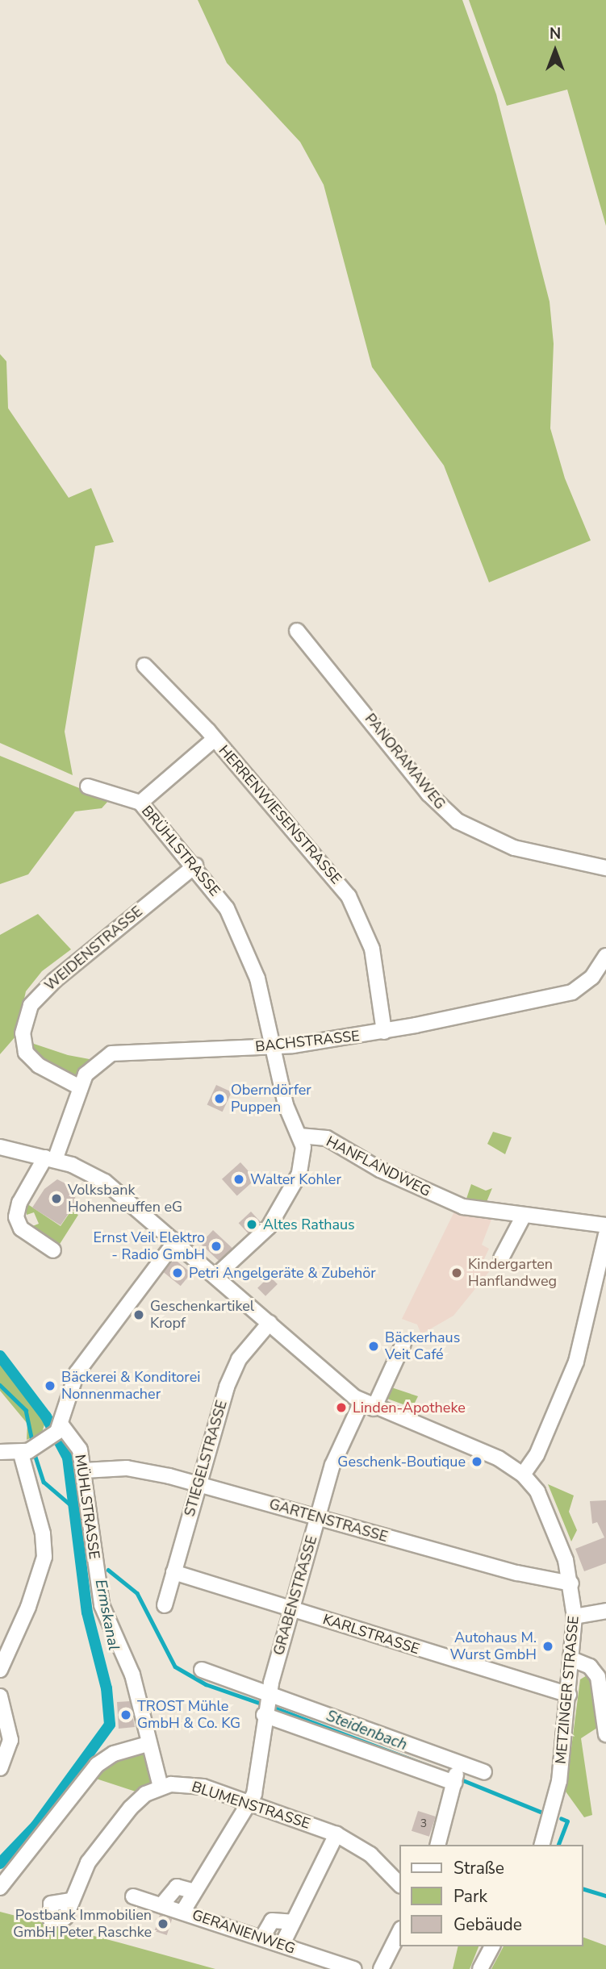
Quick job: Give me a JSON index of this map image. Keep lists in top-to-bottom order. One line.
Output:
{"streets":{"street":["PANORAMAWEG","HERRENWIESENSTRASSE","BRÜHLSTRASSE","WEIDENSTRASSE","BACHSTRASSE","HANFLANDWEG","STIEGELSTRASSE","MÜHLSTRASSE","GARTENSTRASSE","GRABENSTRASSE","KARLSTRASSE","METZINGER STRASSE","BLUMENSTRASSE","GERANIENWEG"]},"crossings":[["HERRENWIESENSTRASSE","BACHSTRASSE"],["BRÜHLSTRASSE","WEIDENSTRASSE"],["BRÜHLSTRASSE","BACHSTRASSE"],["BRÜHLSTRASSE","HANFLANDWEG"],["WEIDENSTRASSE","BACHSTRASSE"],["STIEGELSTRASSE","GARTENSTRASSE"],["STIEGELSTRASSE","KARLSTRASSE"],["MÜHLSTRASSE","GARTENSTRASSE"],["MÜHLSTRASSE","BLUMENSTRASSE"],["GARTENSTRASSE","GRABENSTRASSE"],["GARTENSTRASSE","METZINGER STRASSE"],["GRABENSTRASSE","KARLSTRASSE"],["GRABENSTRASSE","BLUMENSTRASSE"],["GRABENSTRASSE","GERANIENWEG"],["KARLSTRASSE","METZINGER STRASSE"]],"water":["Ermskanal","Steidenbach"],"places":["Oberndörfer Puppen","Walter Kohler","Volksbank Hohenneuffen eG","Altes Rathaus","Ernst Veil Elektro - Radio GmbH","Petri Angelgeräte & Zubehör","Kindergarten Hanflandweg","Geschenkartikel Kropf","Bäckerhaus Veit Café","Bäckerei & Konditorei Nonnenmacher","Linden-Apotheke","Geschenk-Boutique","Autohaus M. Wurst GmbH","TROST Mühle GmbH & Co. KG","Postbank Immobilien GmbH Peter Raschke"],"house_numbers":["3"],"legend":["Straße","Park","Gebäude"],"north":"top"}
